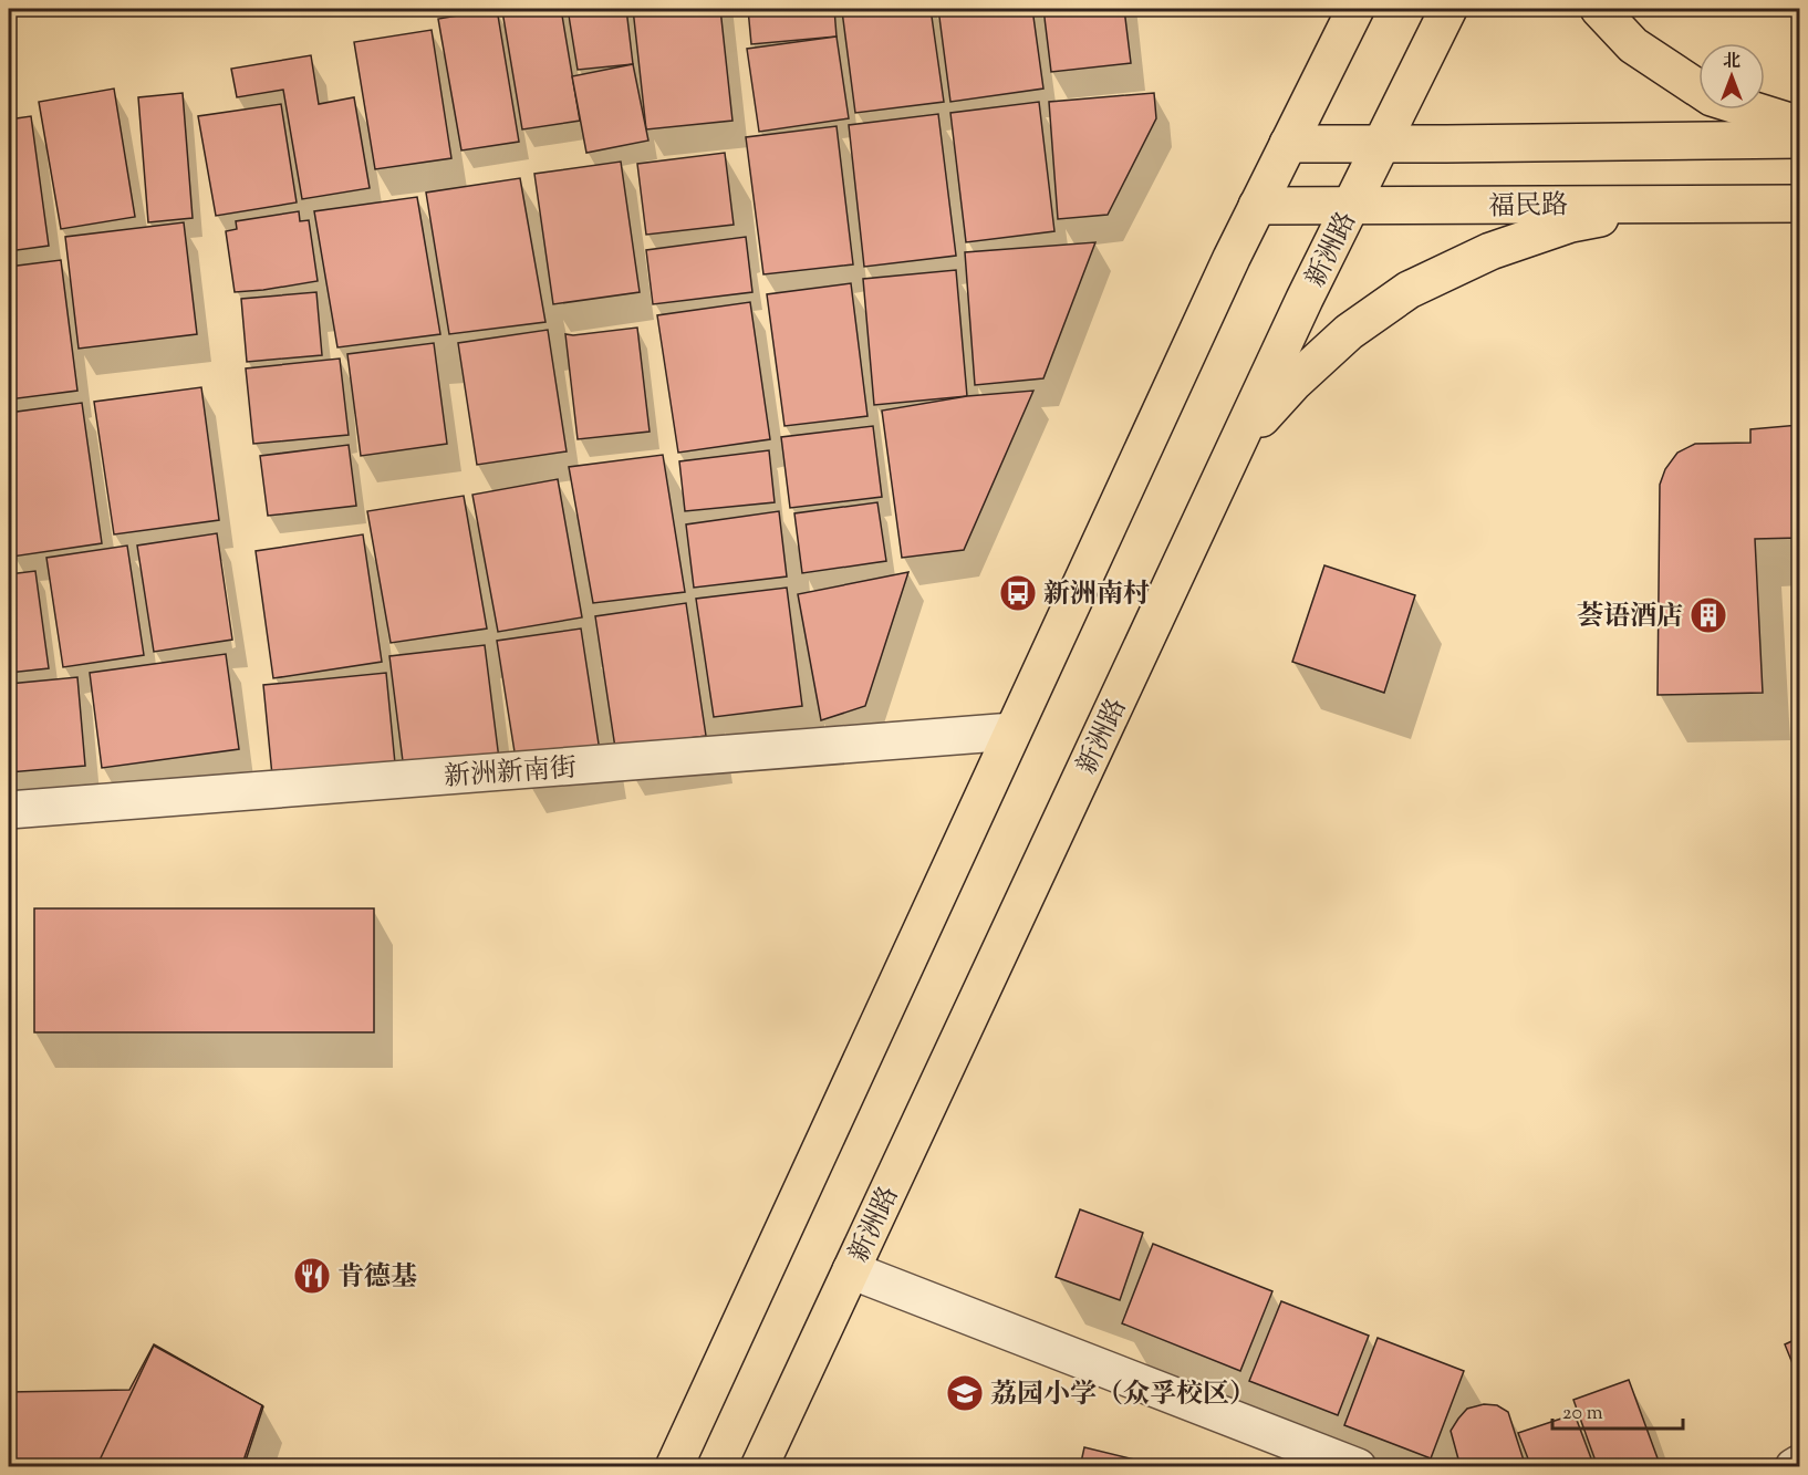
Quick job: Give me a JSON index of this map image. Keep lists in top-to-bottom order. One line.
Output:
{"streets":{"main road":["福民路","新洲路"],"street":["新洲新南街"]},"crossings":[["福民路","新洲路"]],"places":{"bus stop":["新洲南村"],"building":["荟语酒店"],"restaurant":["肯德基"],"school or university":["荔园小学（众孚校区）"]},"scale_bar":"20 m","north":"top"}
